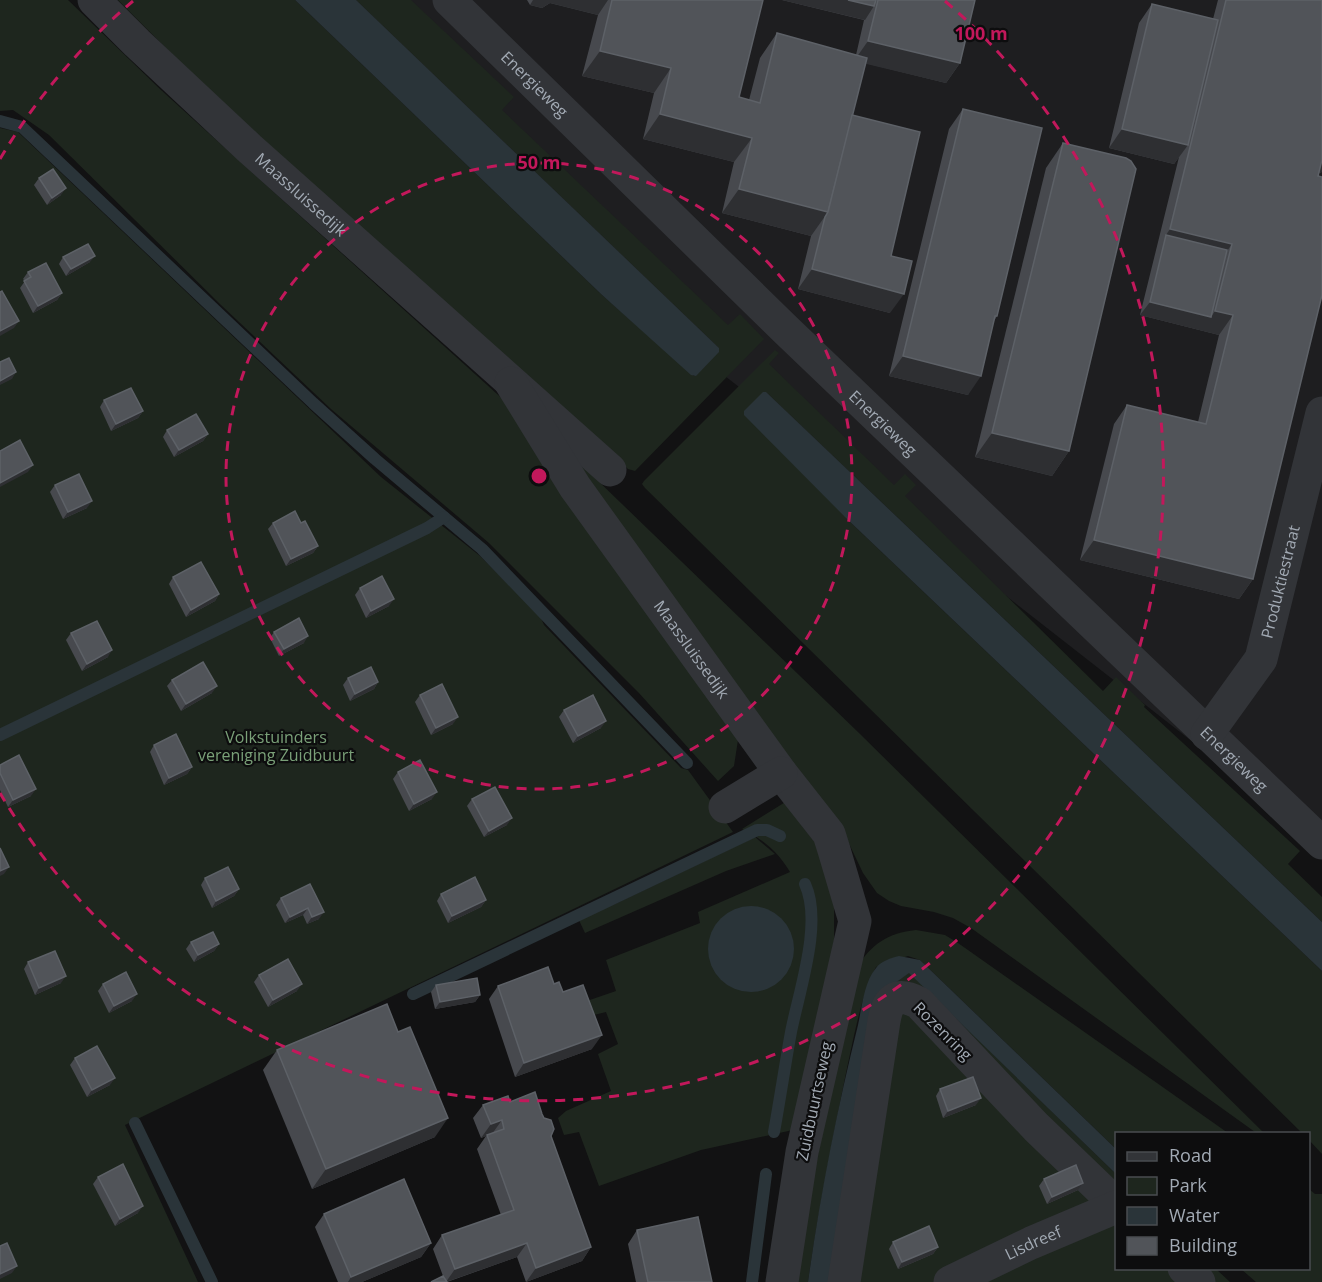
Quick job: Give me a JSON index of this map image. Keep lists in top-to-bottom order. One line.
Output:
{"streets":{"street":["Energieweg","Maassluissedijk","Produktiestraat","Rozenring","Zuidbuurtseweg","Lisdreef"]},"crossings":[["Energieweg","Produktiestraat"],["Maassluissedijk","Zuidbuurtseweg"]],"parks":["Volkstuinders vereniging Zuidbuurt"],"legend":["Road","Park","Water","Building"],"rings":["100 m","50 m"]}
